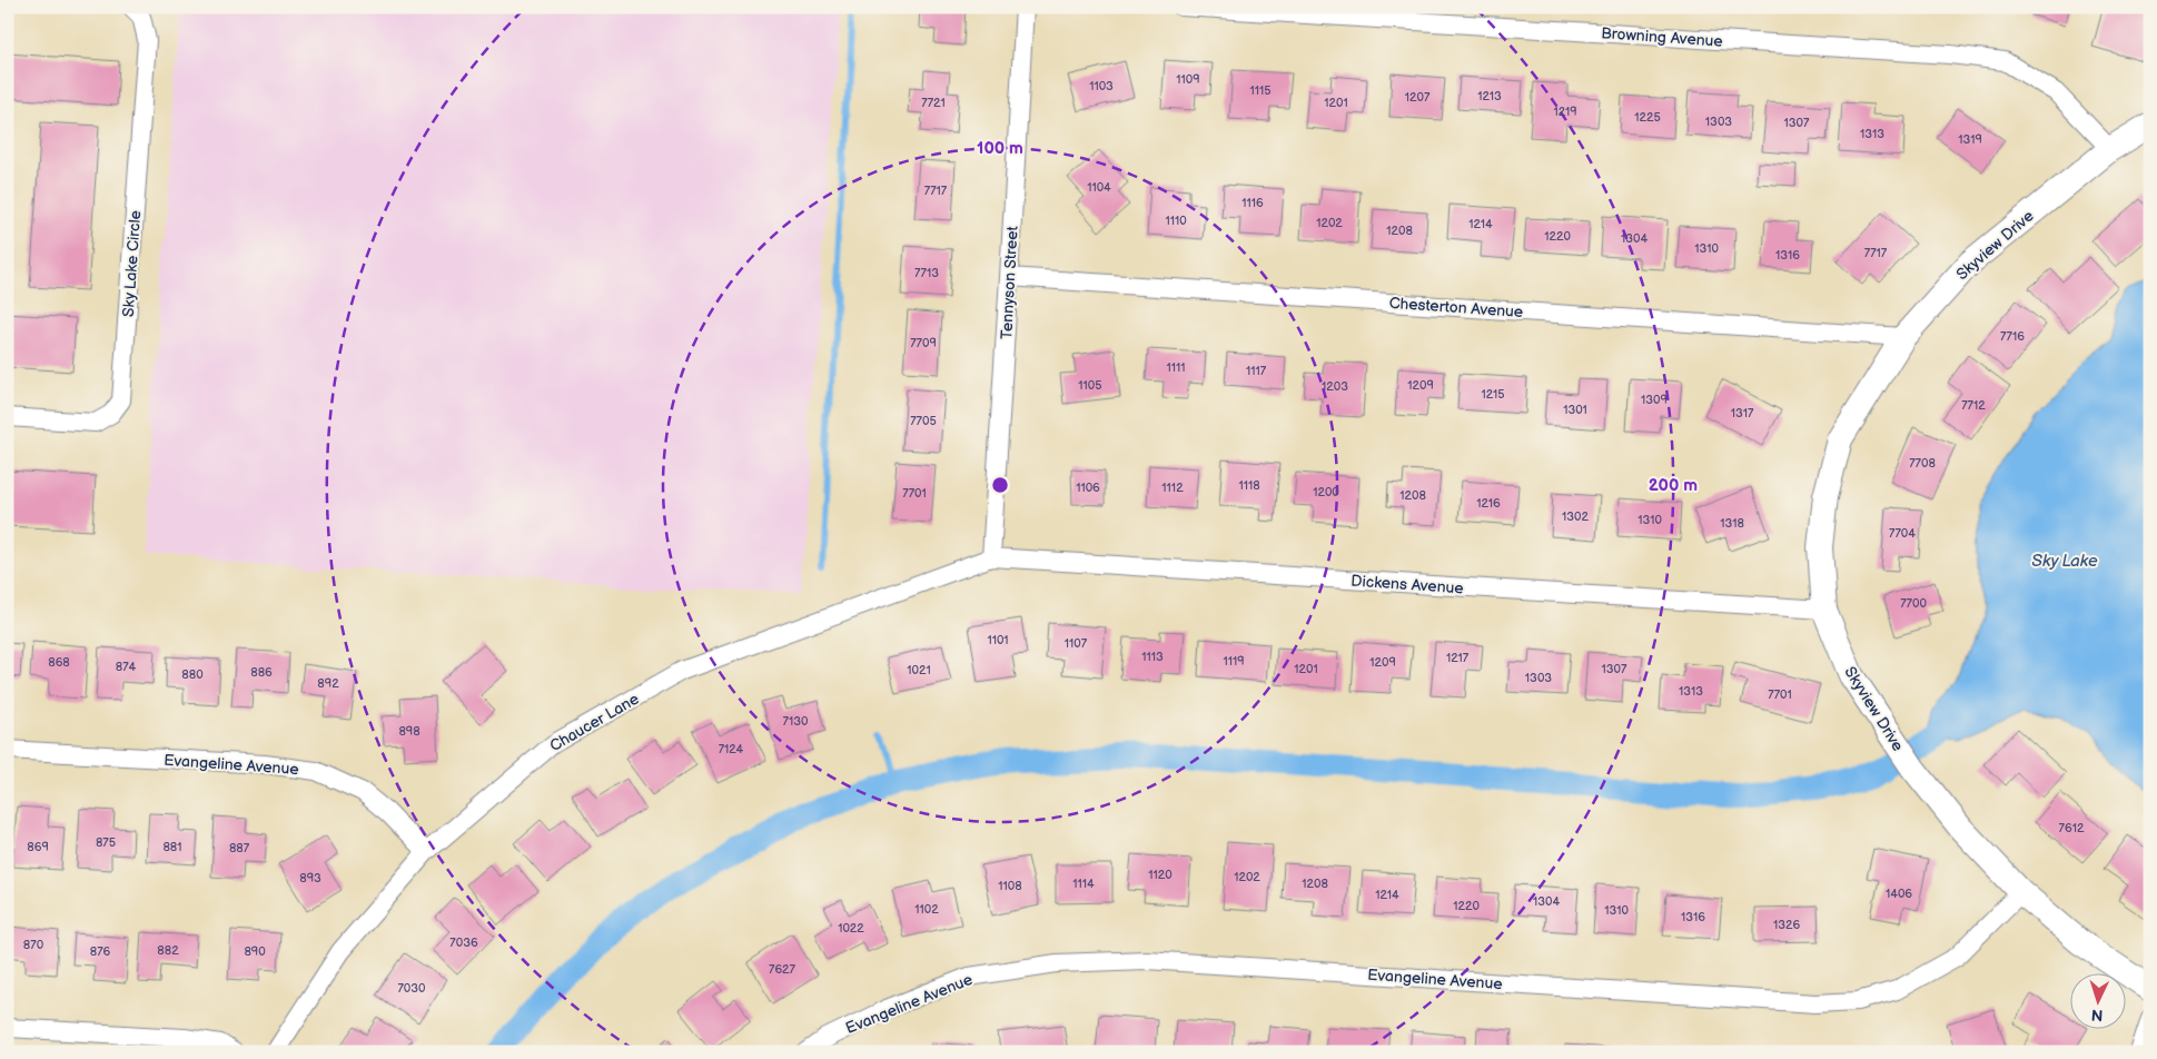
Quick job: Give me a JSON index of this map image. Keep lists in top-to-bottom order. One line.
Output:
{"streets":{"street":["Browning Avenue","Skyview Drive","Sky Lake Circle","Tennyson Street","Chesterton Avenue","Dickens Avenue","Chaucer Lane","Evangeline Avenue"]},"crossings":[["Browning Avenue","Skyview Drive"],["Skyview Drive","Chesterton Avenue"],["Skyview Drive","Dickens Avenue"],["Skyview Drive","Evangeline Avenue"],["Tennyson Street","Chesterton Avenue"],["Tennyson Street","Dickens Avenue"],["Tennyson Street","Chaucer Lane"],["Dickens Avenue","Chaucer Lane"],["Chaucer Lane","Evangeline Avenue"]],"water":["Sky Lake"],"house_numbers":["1109","1103","1115","1213","1207","7721","1201","1219","1225","1303","1307","1313","1319","1104","7717","1116","1110","1202","1214","1208","1220","1304","1310","7717","1316","7713","7716","7709","1111","1117","1105","1209","1203","1215","1309","7712","1301","1317","7705","7708","1118","1106","1112","1200","7701","1208","1216","1302","1310","1318","7704","7700","1101","1107","1113","1217","1119","868","1209","874","1201","1307","1021","886","880","1303","892","1313","7701","7130","898","7124","7612","875","869","881","887","1120","1202","893","1114","1208","1108","1406","1214","1304","1220","1102","1310","1316","1326","1022","7036","870","882","876","890","7627","7030"],"north":"bottom","rings":["100 m","200 m"]}
